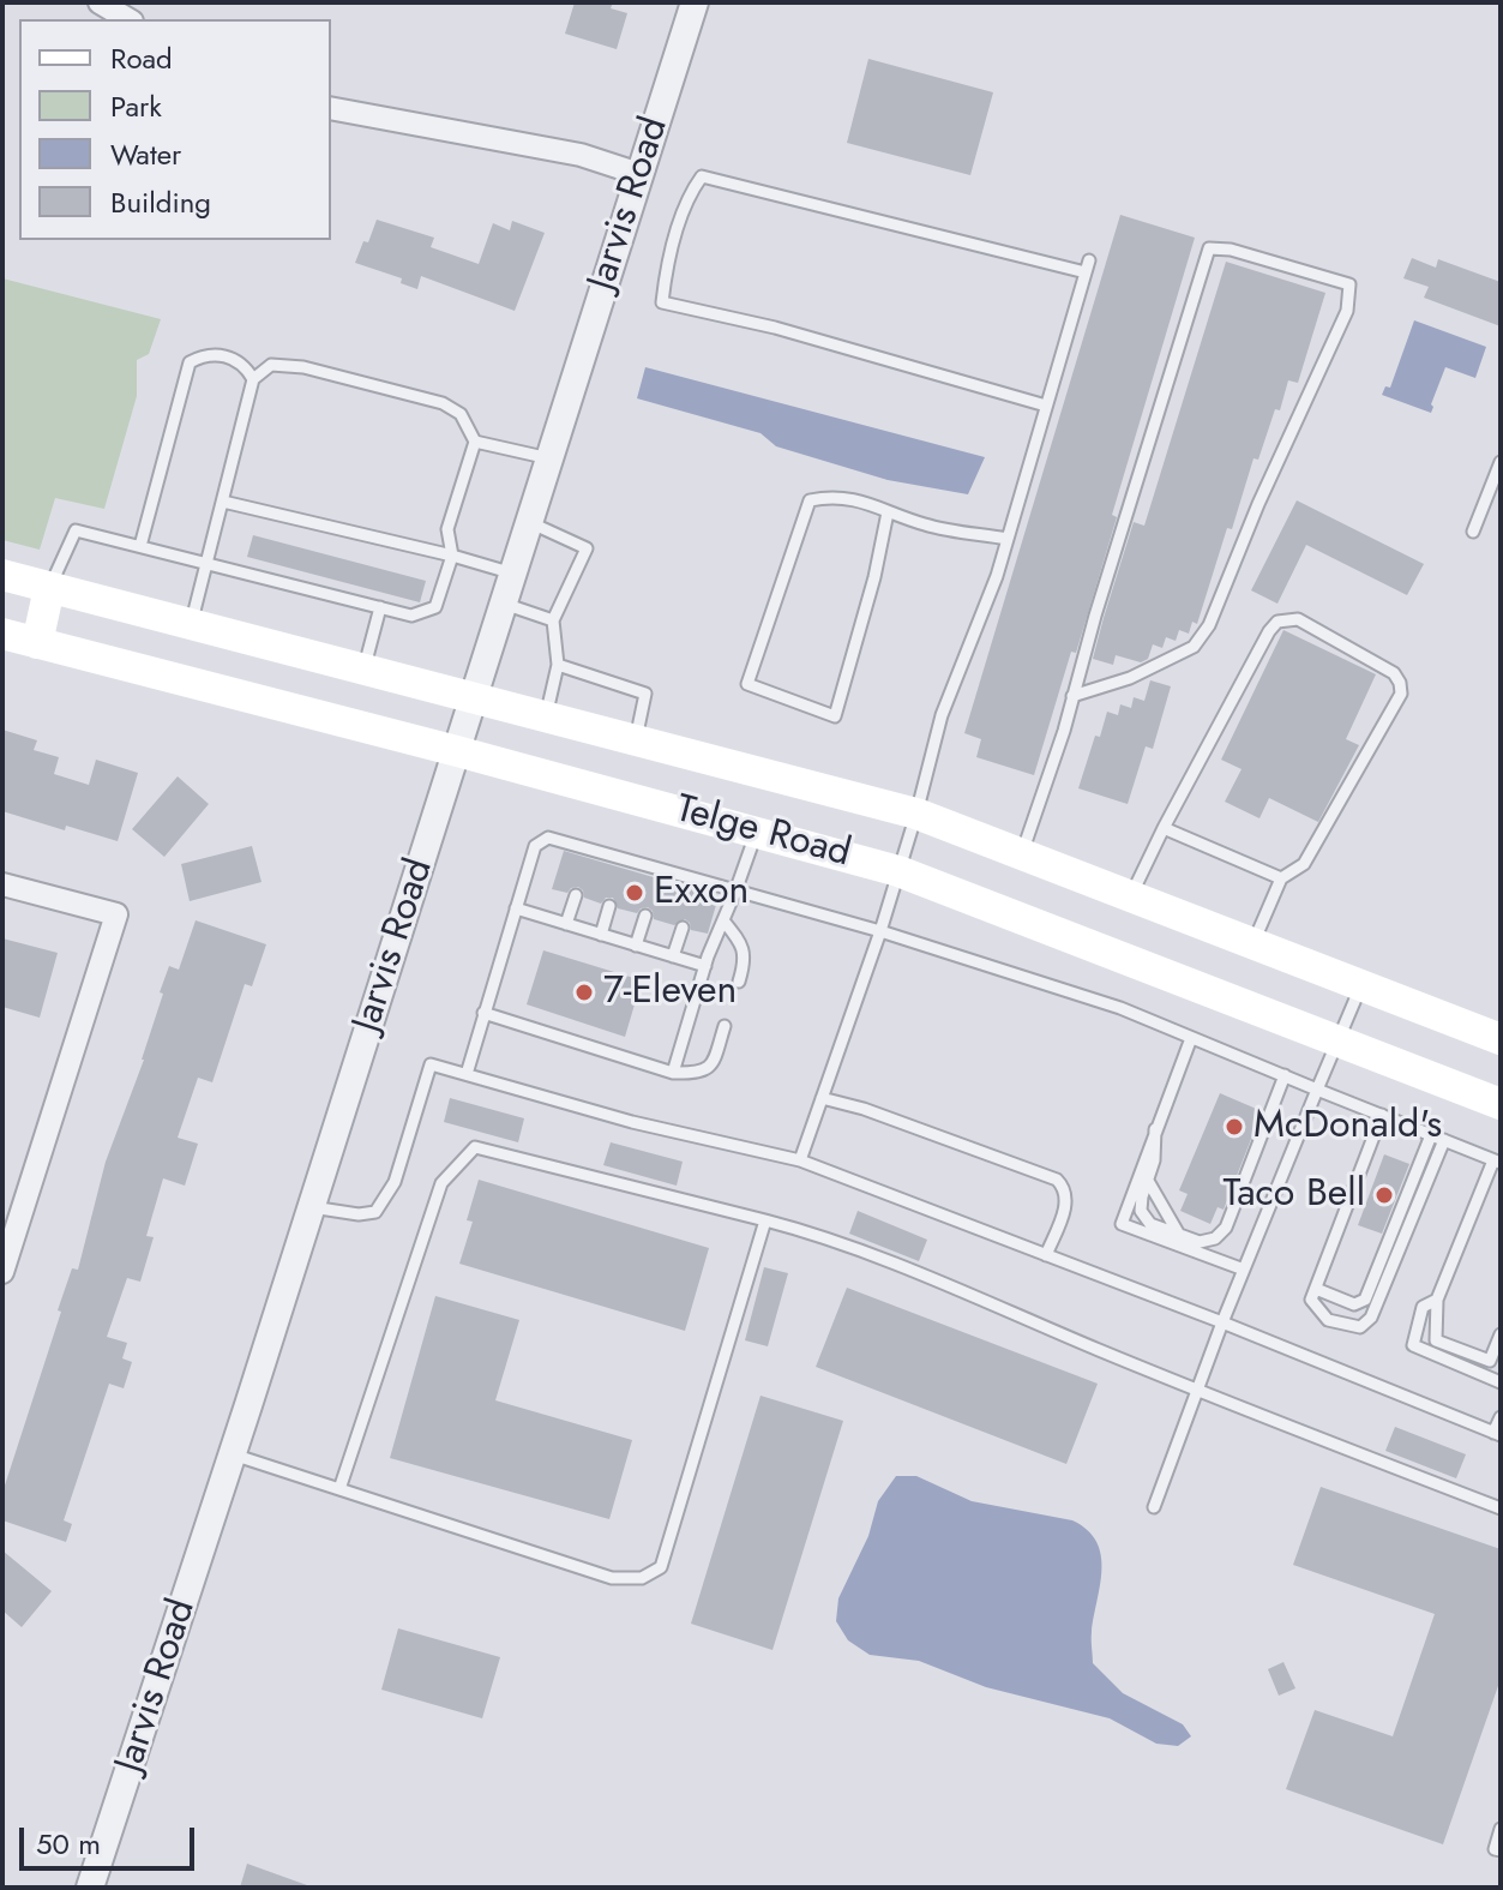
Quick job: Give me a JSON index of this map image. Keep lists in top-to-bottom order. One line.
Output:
{"streets":{"main road":["Telge Road"],"street":["Jarvis Road"]},"crossings":[["Jarvis Road","Telge Road"]],"places":["Exxon","7-Eleven","McDonald's","Taco Bell"],"legend":["Road","Park","Water","Building"],"scale_bar":"50 m"}
